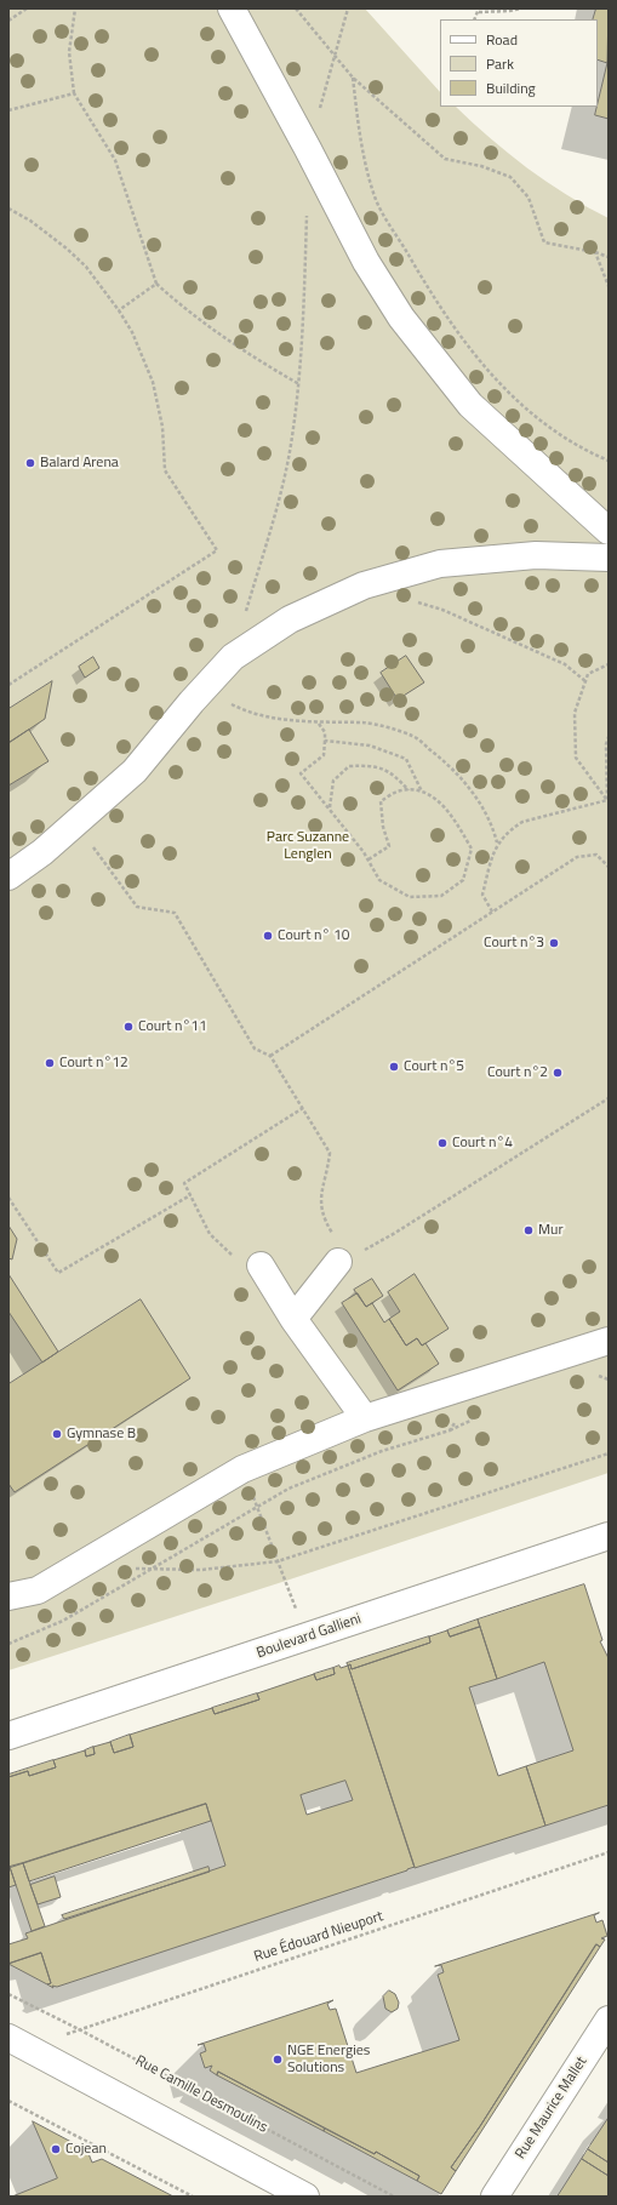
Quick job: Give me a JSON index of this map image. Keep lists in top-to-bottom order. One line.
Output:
{"streets":{"main road":["Boulevard Gallieni","Rue Maurice Mallet"],"path":["Rue Édouard Nieuport","Rue Camille Desmoulins"]},"crossings":[["Rue Édouard Nieuport","Rue Camille Desmoulins"]],"parks":["Parc Suzanne Lenglen"],"places":["Balard Arena","Court n° 10","Court n°3","Court n°11","Court n°12","Court n°5","Court n°2","Court n°4","Mur","Gymnase B","NGE Energies Solutions","Cojean"],"legend":["Road","Park","Building"]}
